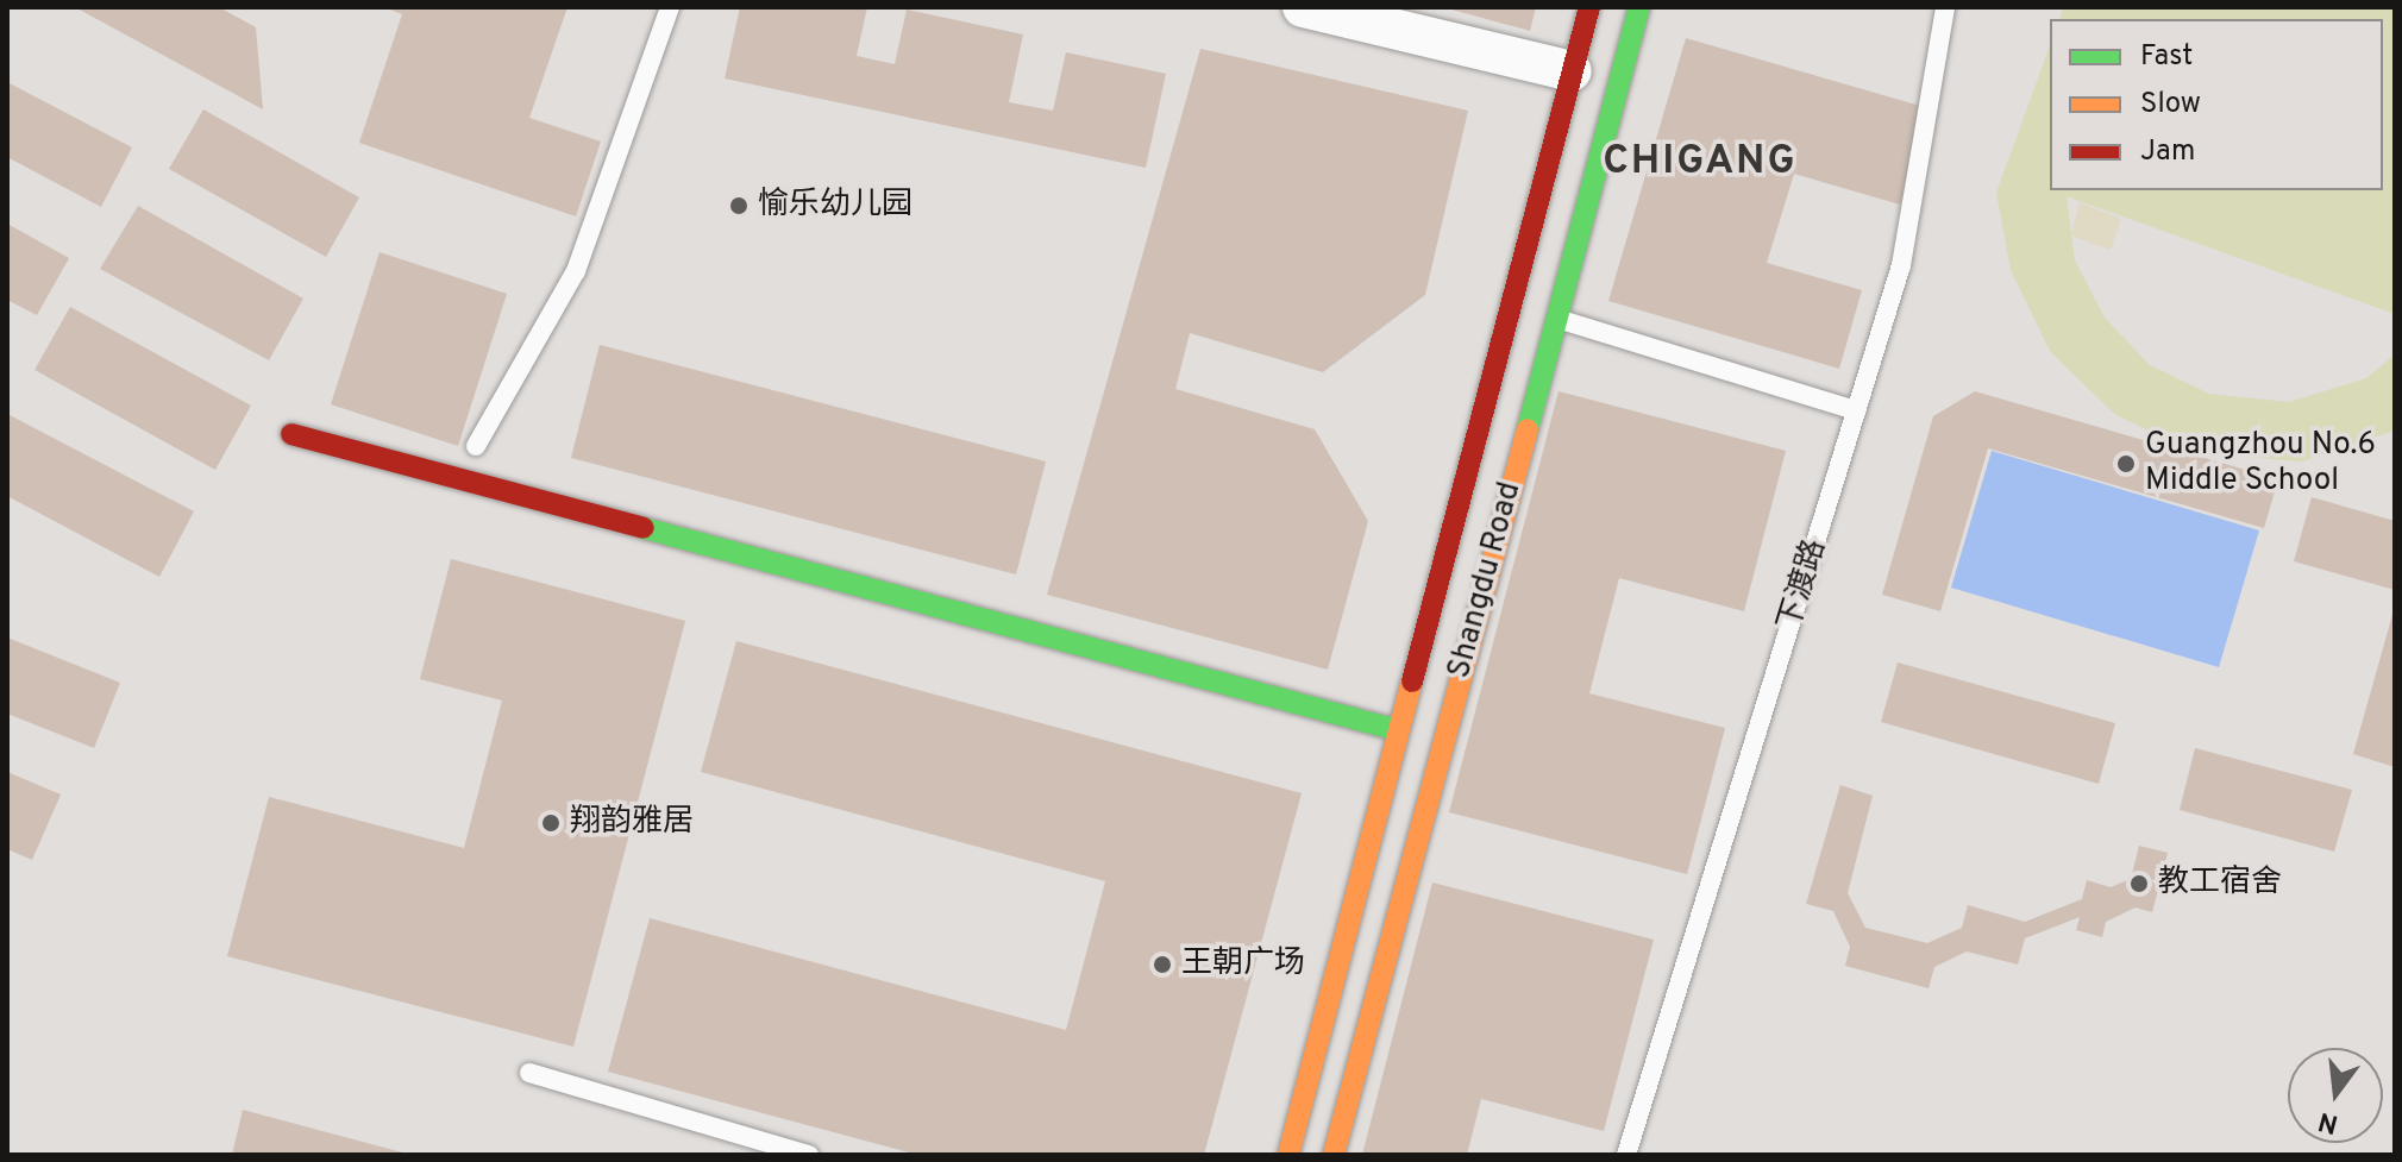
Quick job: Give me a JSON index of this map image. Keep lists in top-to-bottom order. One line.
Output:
{"streets":{"main road":["Shangdu Road"],"lane":["下渡路"]},"districts":["CHIGANG"],"places":["愉乐幼儿园","Guangzhou No.6 Middle School","翔韵雅居","教工宿舍","王朝广场"],"legend":["Fast","Slow","Jam"],"north":"bottom"}
